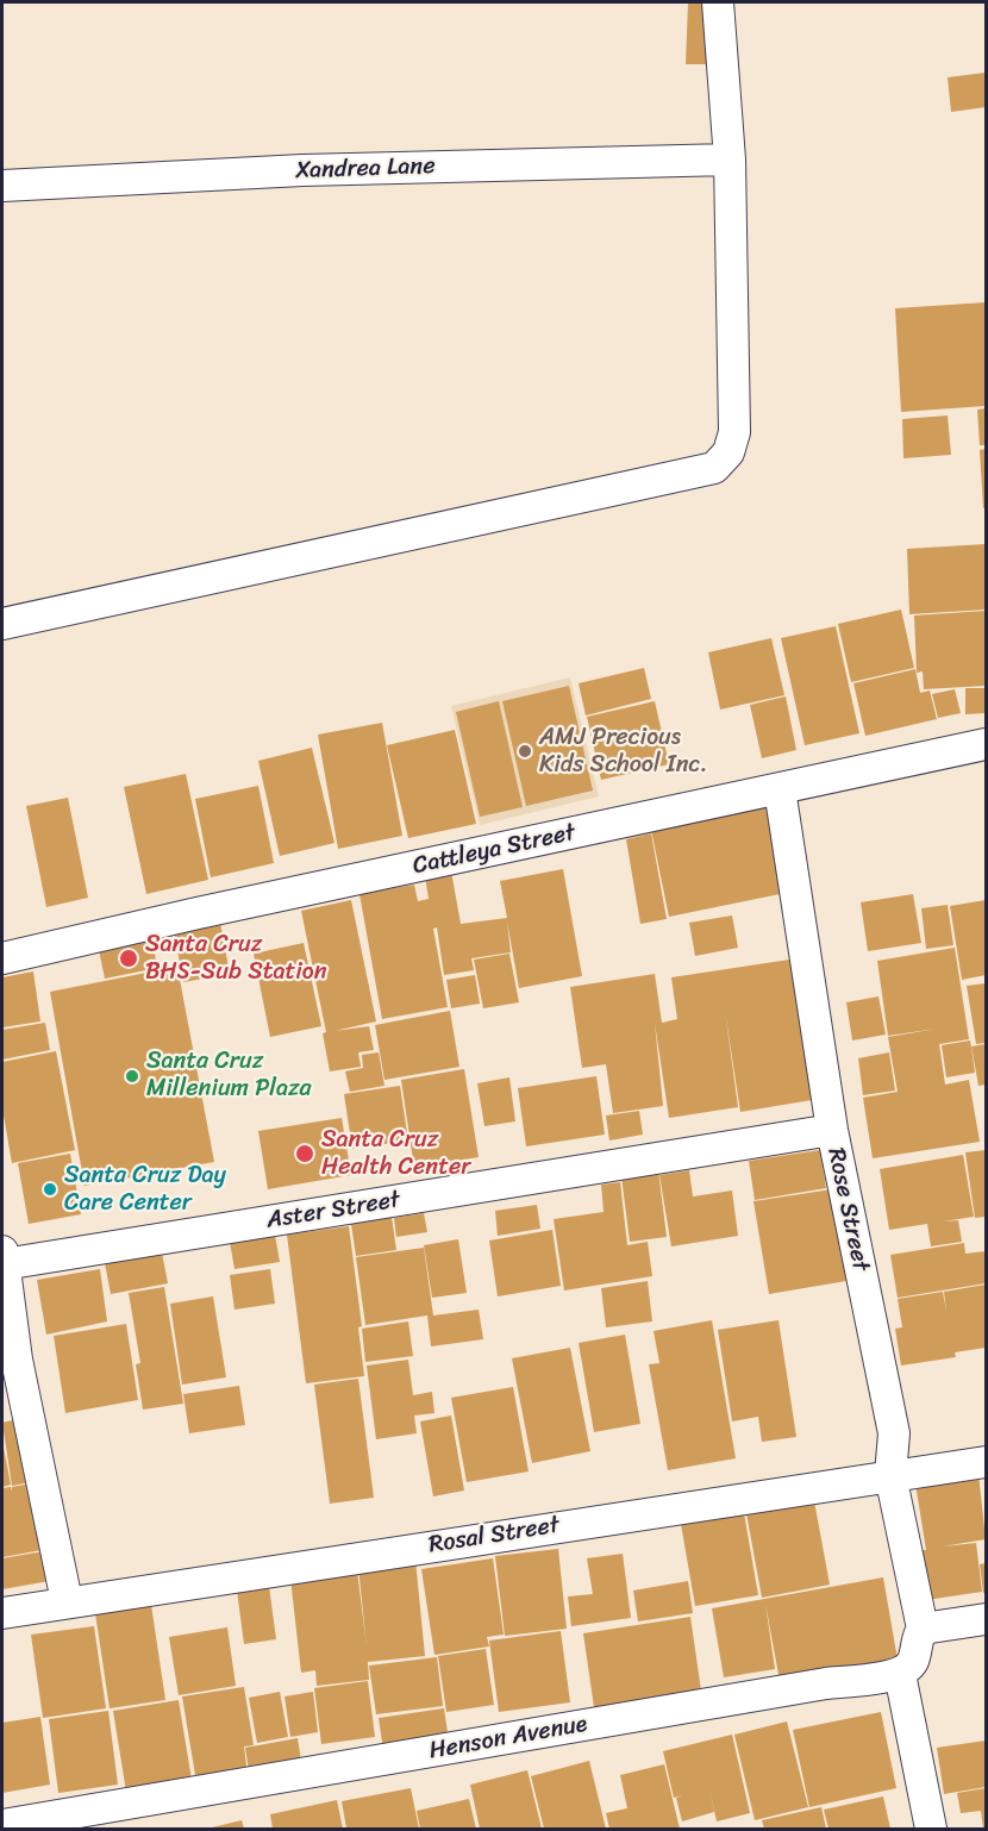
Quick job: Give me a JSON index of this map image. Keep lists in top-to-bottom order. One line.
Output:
{"streets":{"street":["Xandrea Lane","Cattleya Street","Rose Street","Aster Street","Rosal Street","Henson Avenue"]},"crossings":[["Cattleya Street","Rose Street"],["Rose Street","Aster Street"],["Rose Street","Rosal Street"]],"places":["AMJ Precious Kids School Inc.","Santa Cruz BHS-Sub Station","Santa Cruz Millenium Plaza","Santa Cruz Health Center","Santa Cruz Day Care Center"]}
